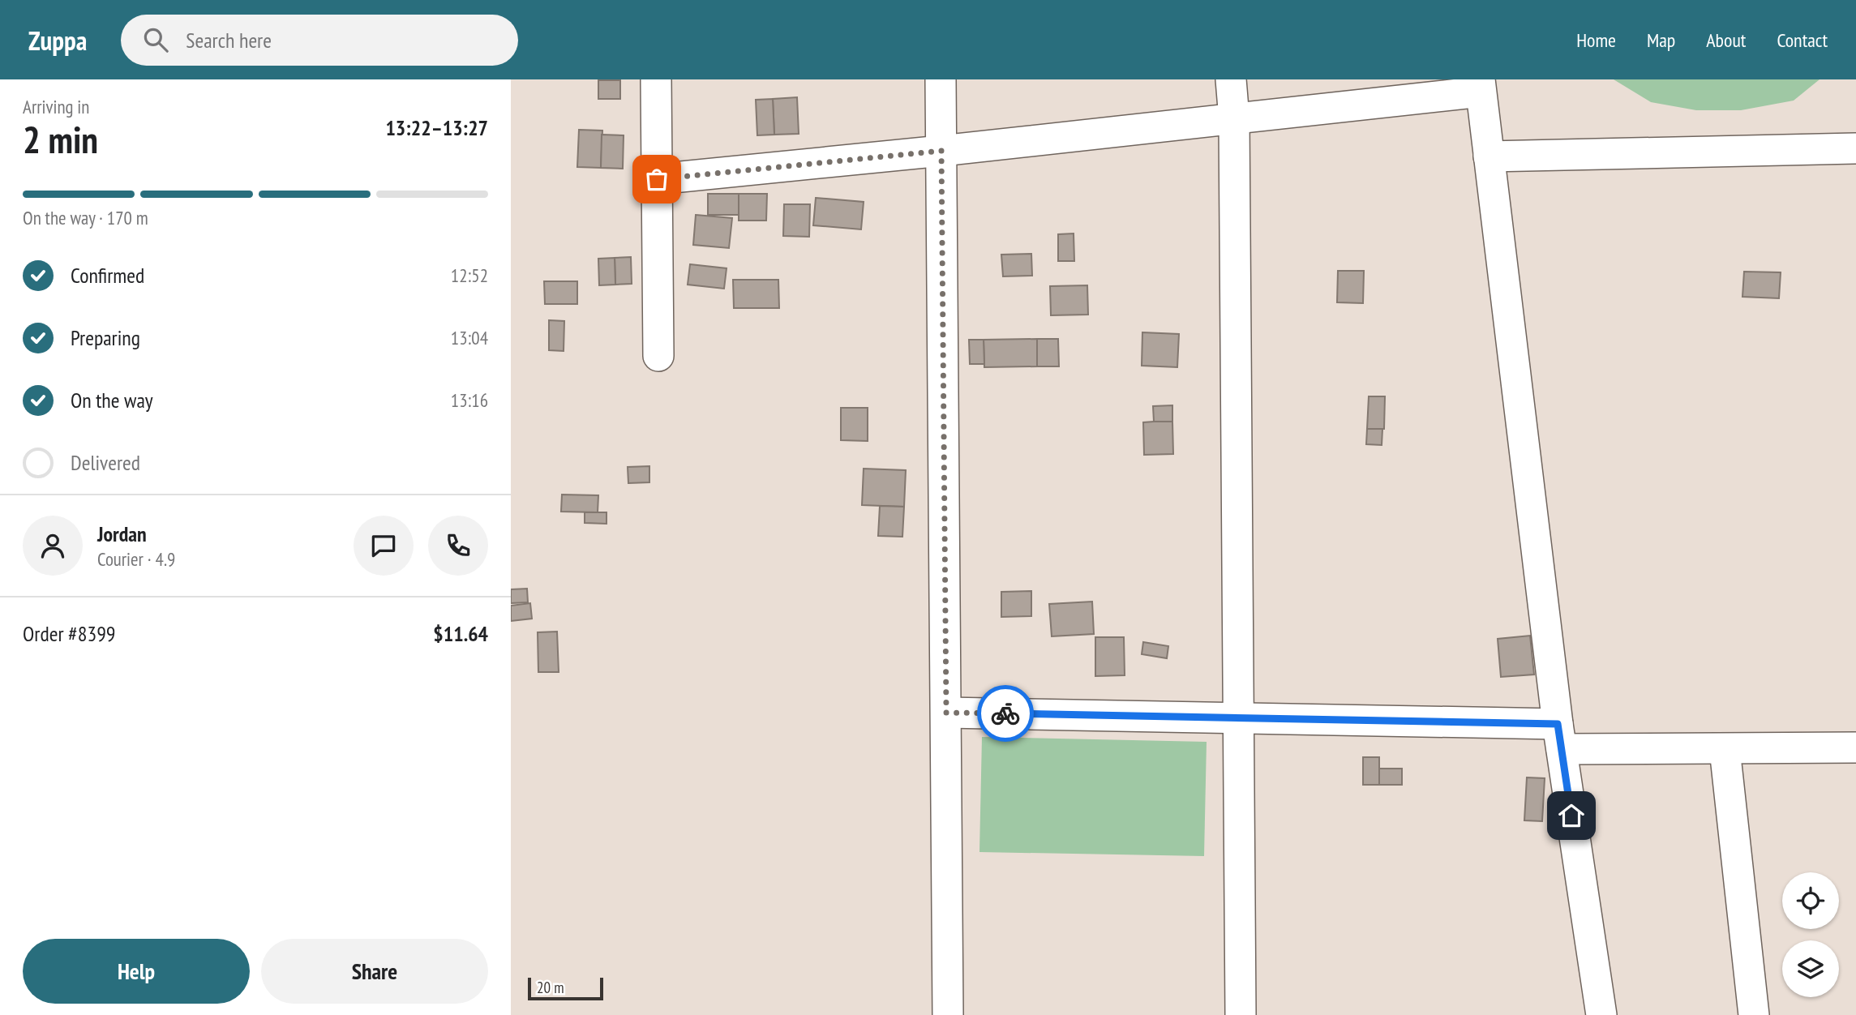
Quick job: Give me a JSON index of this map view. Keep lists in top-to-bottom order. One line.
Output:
{"scale_bar":"20 m","page":{"header":"Zuppa","search":"Search here","nav":["Home","Map","About","Contact"],"heading":["2 min","Arriving in","13:22–13:27"],"panel":["Jordan","Courier · 4.9","Order #8399","$11.64"],"bar":"On the way · 170 m","list":[["Confirmed","12:52"],["Preparing","13:04"],["On the way","13:16"],"Delivered"],"buttons":["Help","Share"],"scale":"20 m"}}
